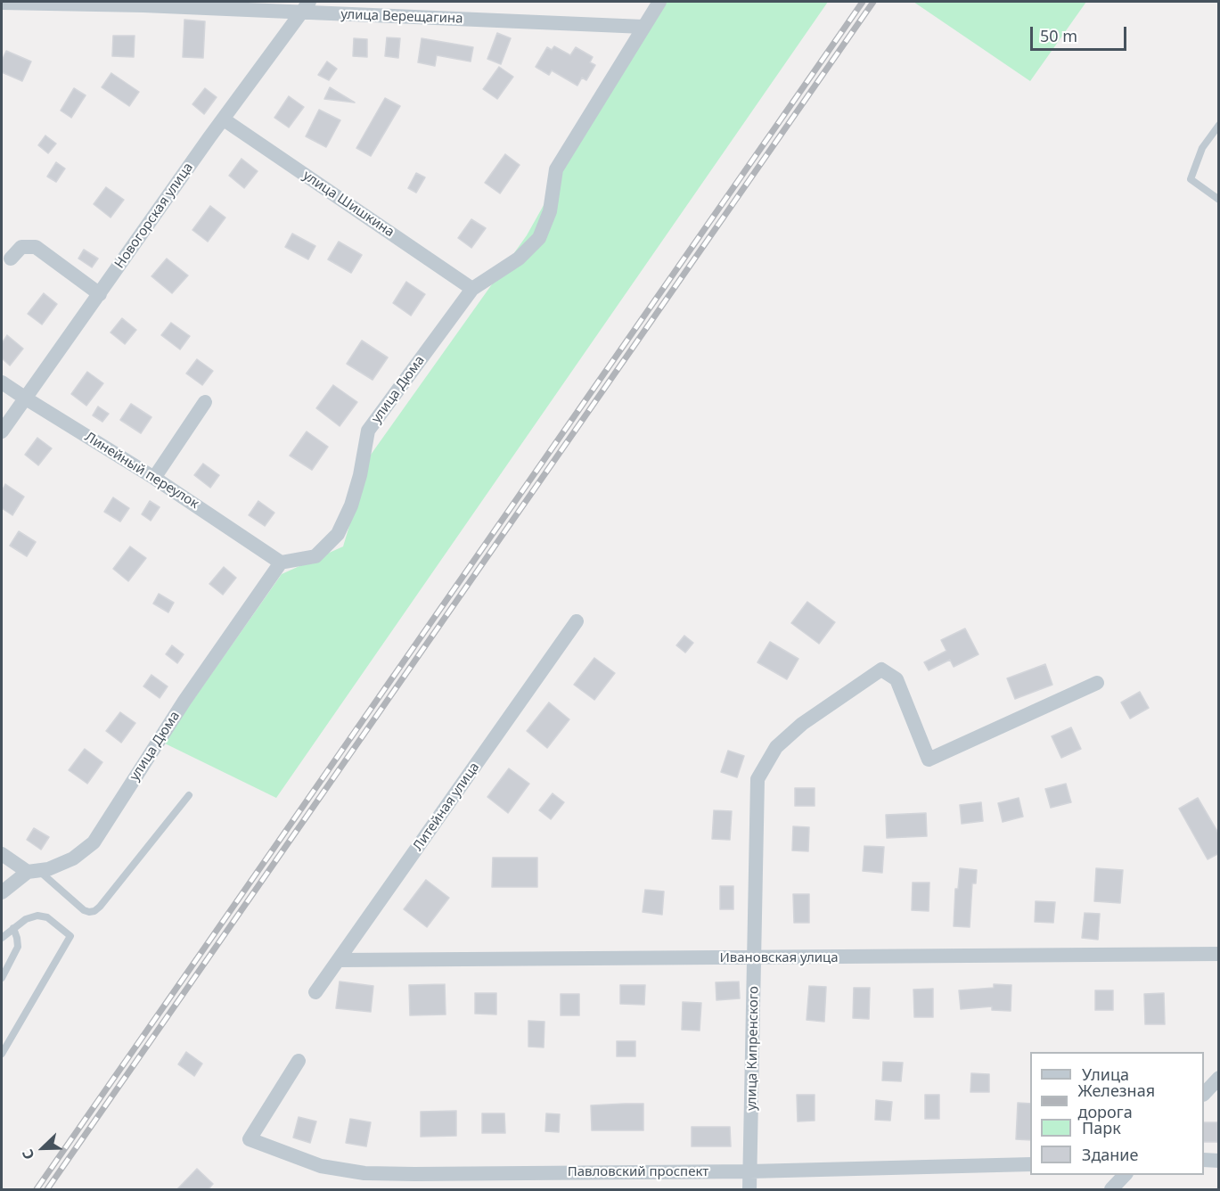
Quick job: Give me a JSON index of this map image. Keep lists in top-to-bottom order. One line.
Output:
{"streets":{"street":["улица Верещагина","улица Шишкина","Новогорская улица","улица Дюма","Линейный переулок","Литейная улица","Ивановская улица","улица Кипренского","Павловский проспект"]},"crossings":[["улица Верещагина","Новогорская улица"],["улица Верещагина","улица Дюма"],["улица Шишкина","Новогорская улица"],["улица Шишкина","улица Дюма"],["Новогорская улица","Линейный переулок"],["улица Дюма","Линейный переулок"],["Литейная улица","Ивановская улица"],["Ивановская улица","улица Кипренского"],["улица Кипренского","Павловский проспект"]],"legend":["Улица","Железная дорога","Парк","Здание"],"scale_bar":"50 m","north":"bottom left"}
